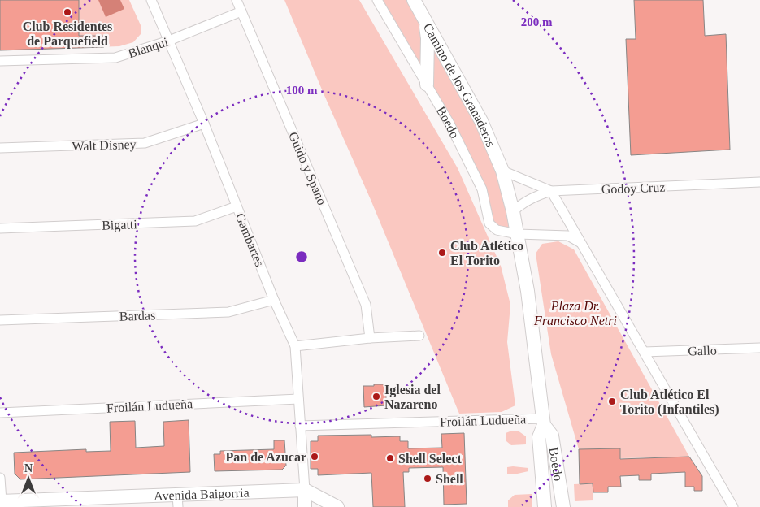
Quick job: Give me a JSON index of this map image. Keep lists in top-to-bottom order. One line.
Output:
{"streets":{"main road":["Camino de los Granaderos","Boedo","Avenida Baigorria"],"street":["Blanqui","Walt Disney","Guido y Spano","Godoy Cruz","Bigatti","Gambartes","Bardas","Gallo","Froilán Ludueña"]},"crossings":[["Blanqui","Guido y Spano"],["Blanqui","Gambartes"],["Camino de los Granaderos","Boedo"],["Camino de los Granaderos","Godoy Cruz"],["Boedo","Godoy Cruz"],["Boedo","Froilán Ludueña"],["Walt Disney","Gambartes"],["Bigatti","Gambartes"],["Gambartes","Bardas"],["Gambartes","Froilán Ludueña"],["Gambartes","Avenida Baigorria"]],"parks":["Plaza Dr. Francisco Netri"],"places":["Club Residentes de Parquefield","Club Atlético El Torito","Iglesia del Nazareno","Club Atlético El Torito (Infantiles)","Pan de Azucar","Shell Select","Shell"],"north":"top","rings":["200 m","100 m"]}
